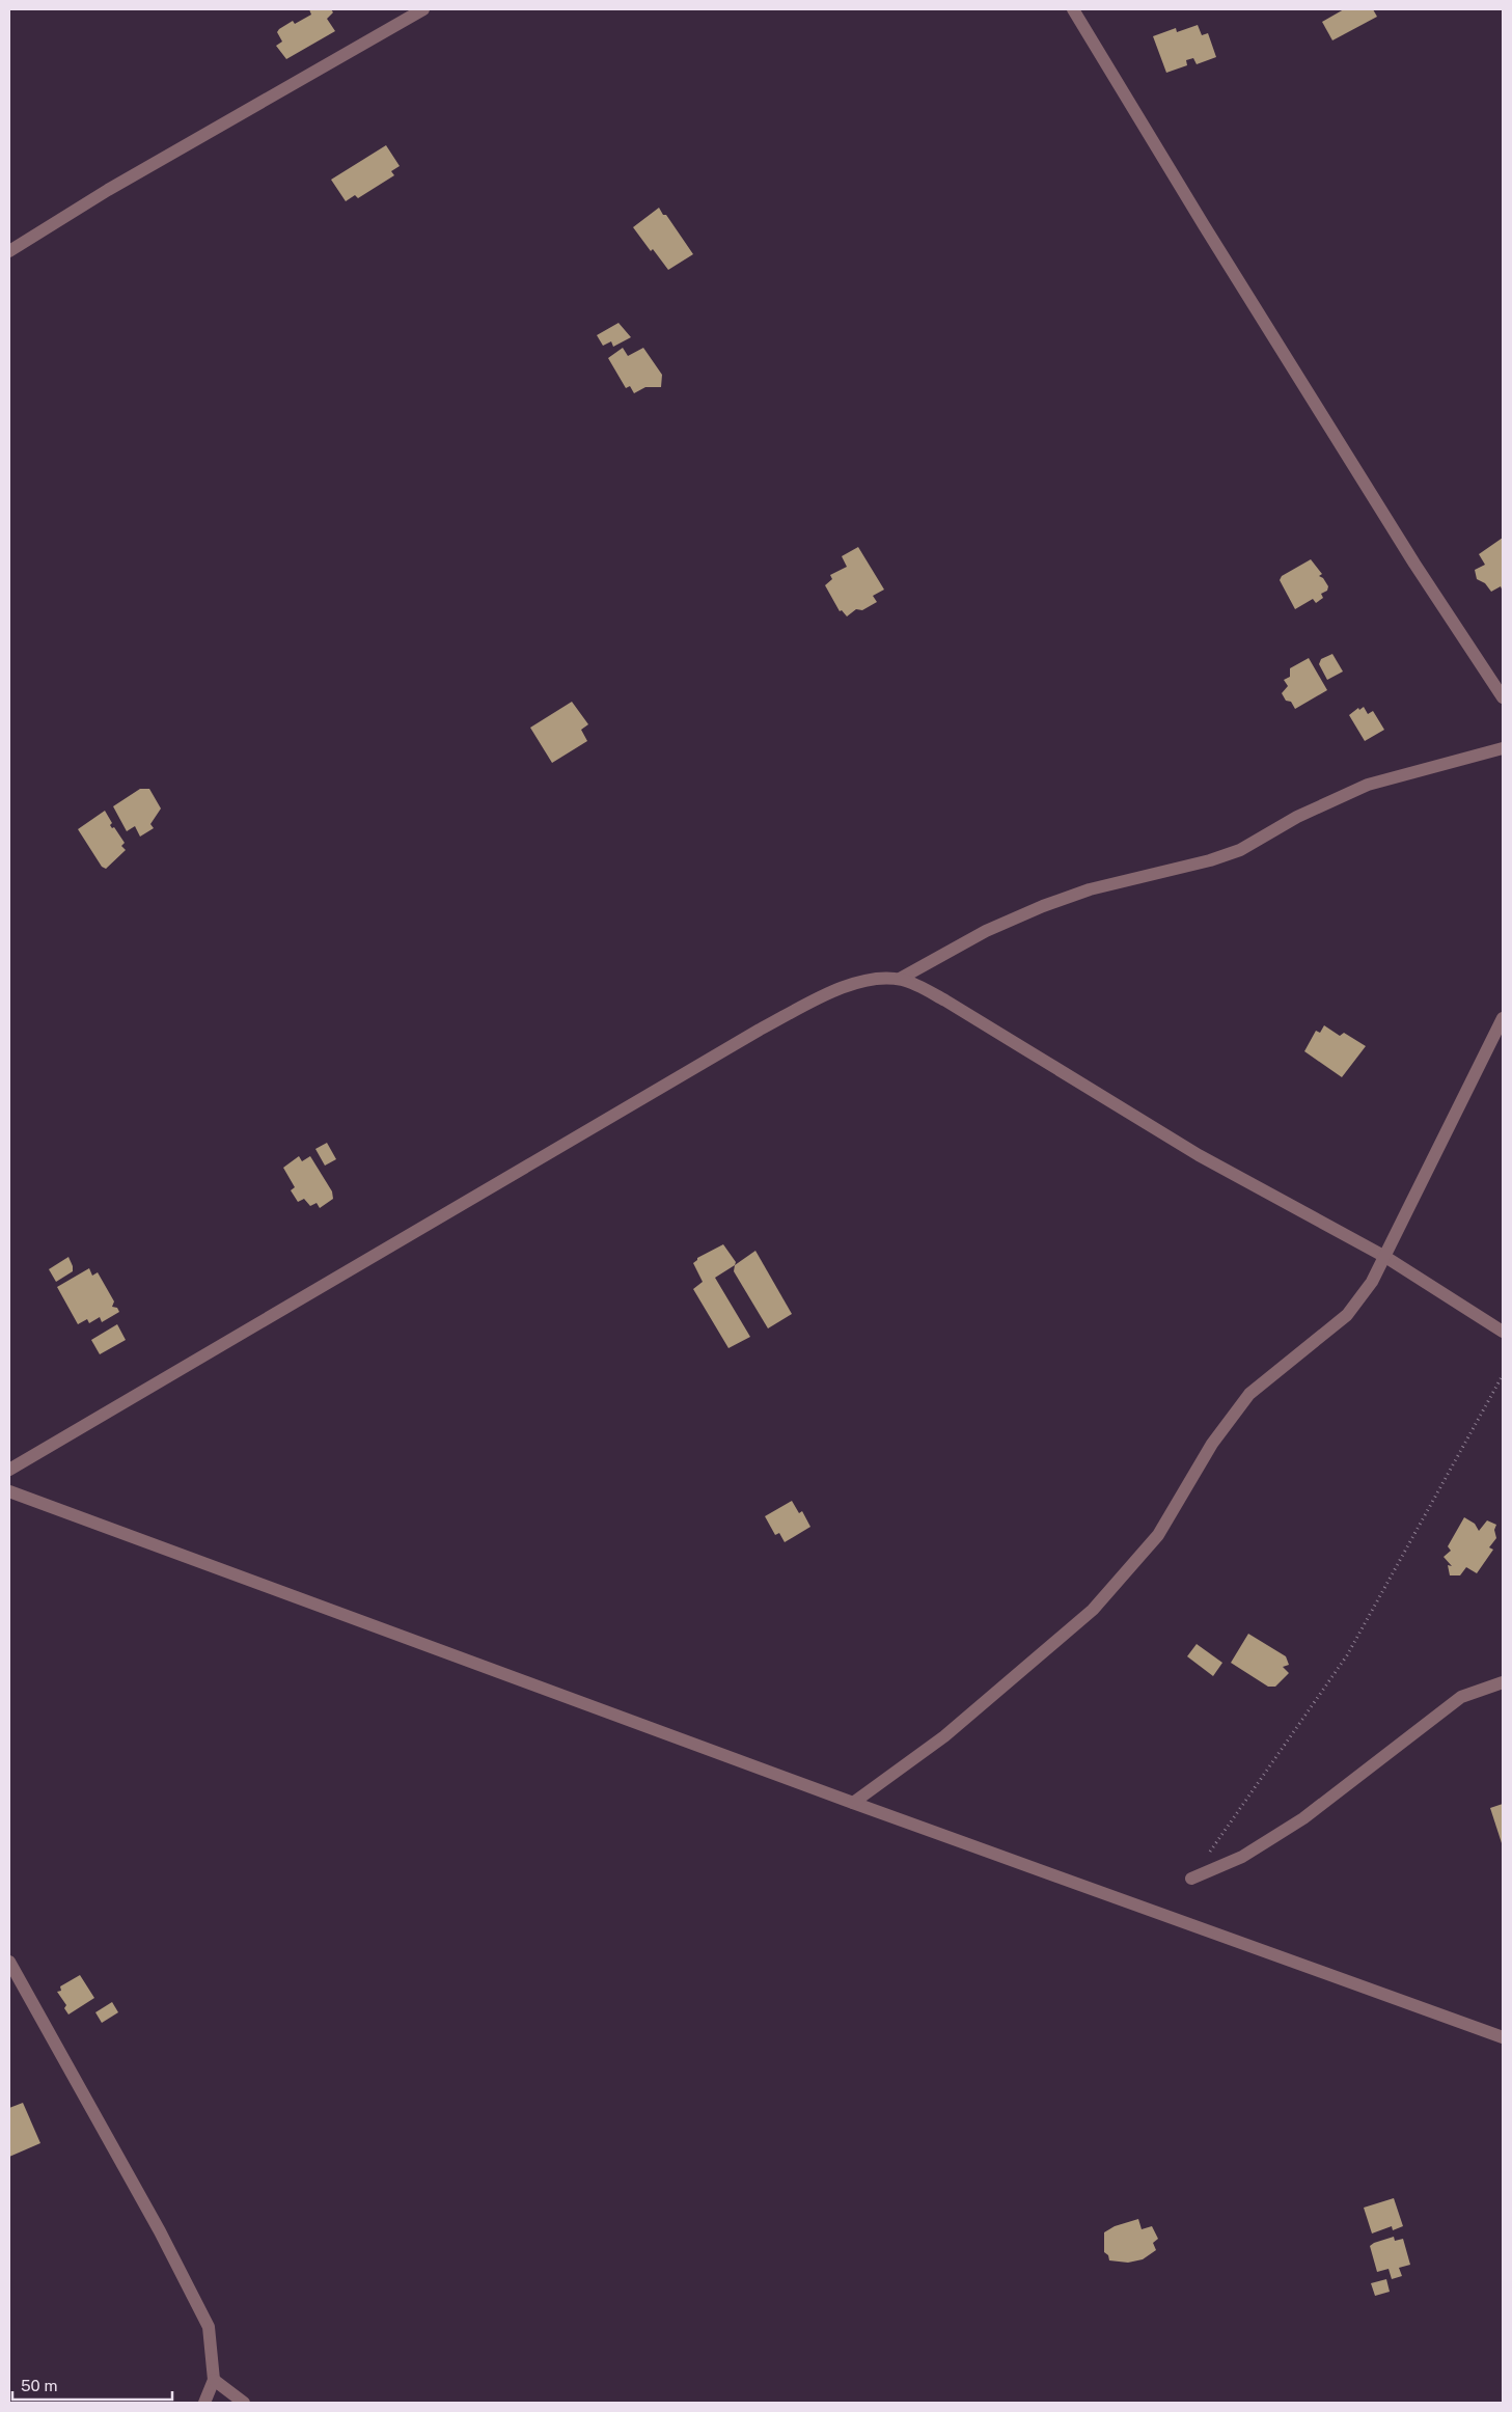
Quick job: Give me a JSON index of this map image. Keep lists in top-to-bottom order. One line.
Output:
{"scale_bar":"50 m"}
